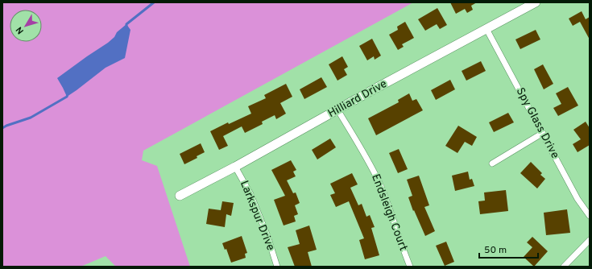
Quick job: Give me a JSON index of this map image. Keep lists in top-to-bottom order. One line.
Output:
{"streets":{"street":["Hilliard Drive","Spy Glass Drive","Endsleigh Court","Larkspur Drive"]},"crossings":[["Hilliard Drive","Spy Glass Drive"],["Hilliard Drive","Endsleigh Court"],["Hilliard Drive","Larkspur Drive"]],"scale_bar":"50 m","north":"bottom left"}
